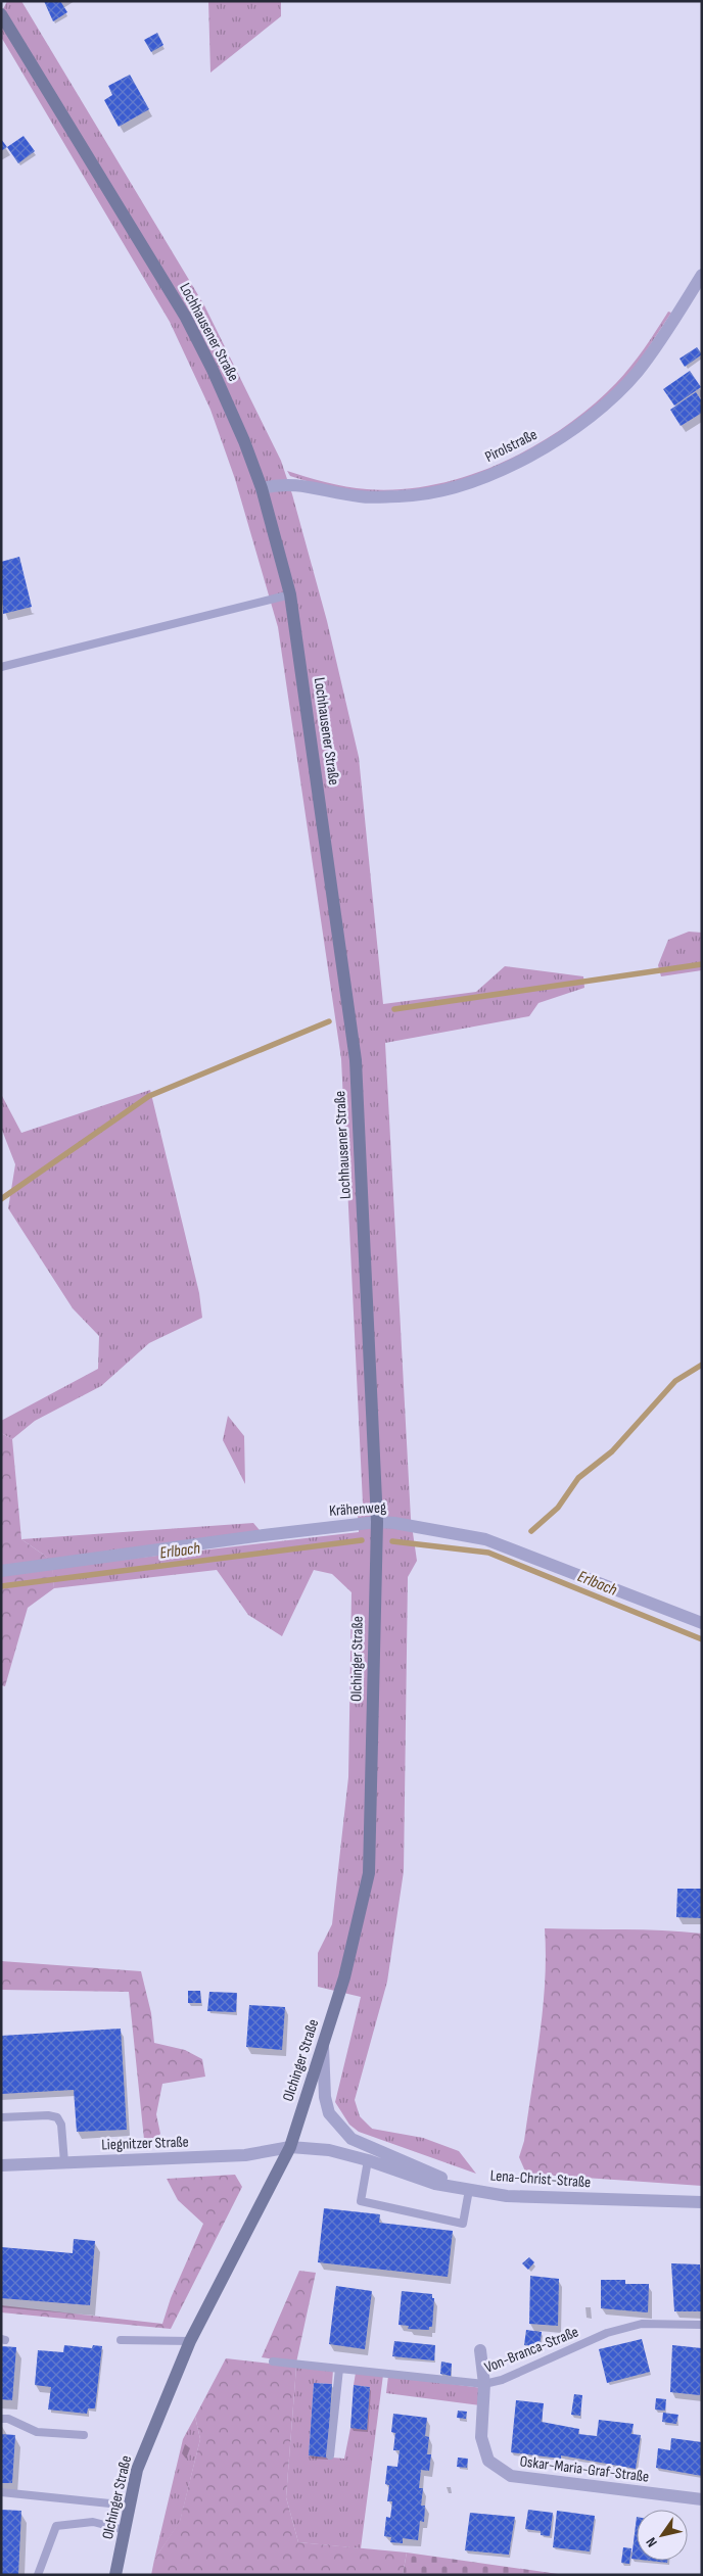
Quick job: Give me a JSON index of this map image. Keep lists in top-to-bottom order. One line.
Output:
{"streets":{"main road":["Lochhausener Straße","Olchinger Straße"],"street":["Pirolstraße","Krähenweg","Liegnitzer Straße","Lena-Christ-Straße","Oskar-Maria-Graf-Straße"],"lane":["Von-Branca-Straße"]},"crossings":[["Lochhausener Straße","Pirolstraße"],["Lochhausener Straße","Krähenweg"],["Lochhausener Straße","Olchinger Straße"],["Krähenweg","Olchinger Straße"],["Olchinger Straße","Liegnitzer Straße"],["Olchinger Straße","Lena-Christ-Straße"],["Liegnitzer Straße","Lena-Christ-Straße"],["Von-Branca-Straße","Oskar-Maria-Graf-Straße"]],"water":["Erlbach"],"north":"bottom left"}
